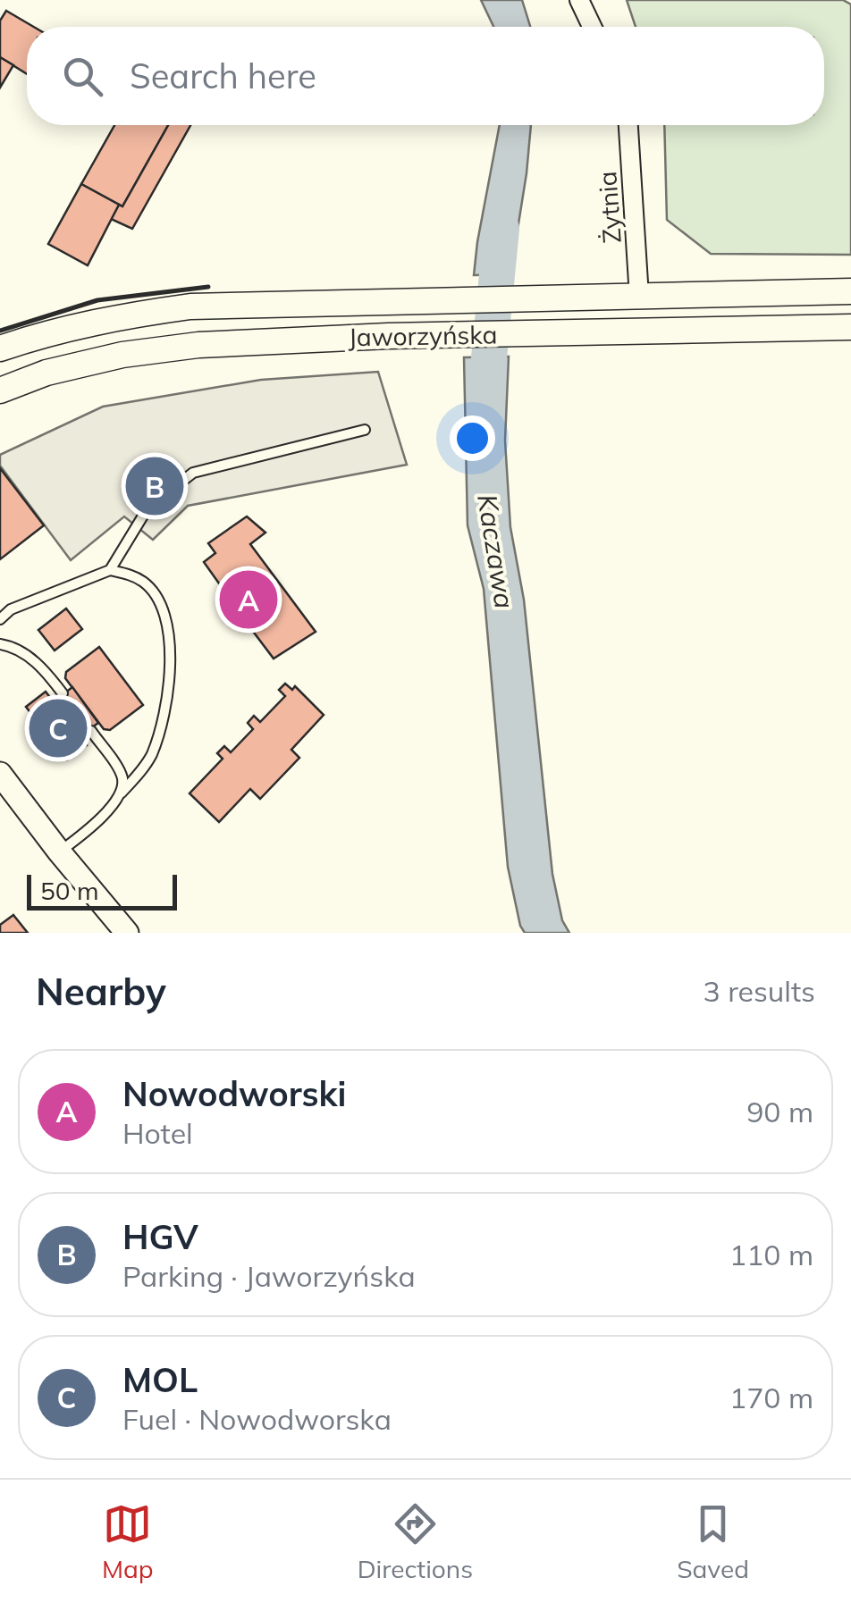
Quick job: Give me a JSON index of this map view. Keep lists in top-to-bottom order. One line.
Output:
{"streets":{"main road":["Jaworzyńska"],"street":["Żytnia"]},"crossings":[["Żytnia","Jaworzyńska"]],"water":["Kaczawa"],"scale_bar":"50 m","page":{"search":"Search here","pins":["B","A","C"],"scale":"50 m","heading":["Nearby","3 results"],"list":[{"mark":"A","name":"Nowodworski","note":"Hotel","value":"90 m"},{"mark":"B","name":"HGV","note":"Parking · Jaworzyńska","value":"110 m"},{"mark":"C","name":"MOL","note":"Fuel · Nowodworska","value":"170 m"}],"nav":["Map","Directions","Saved"]}}
